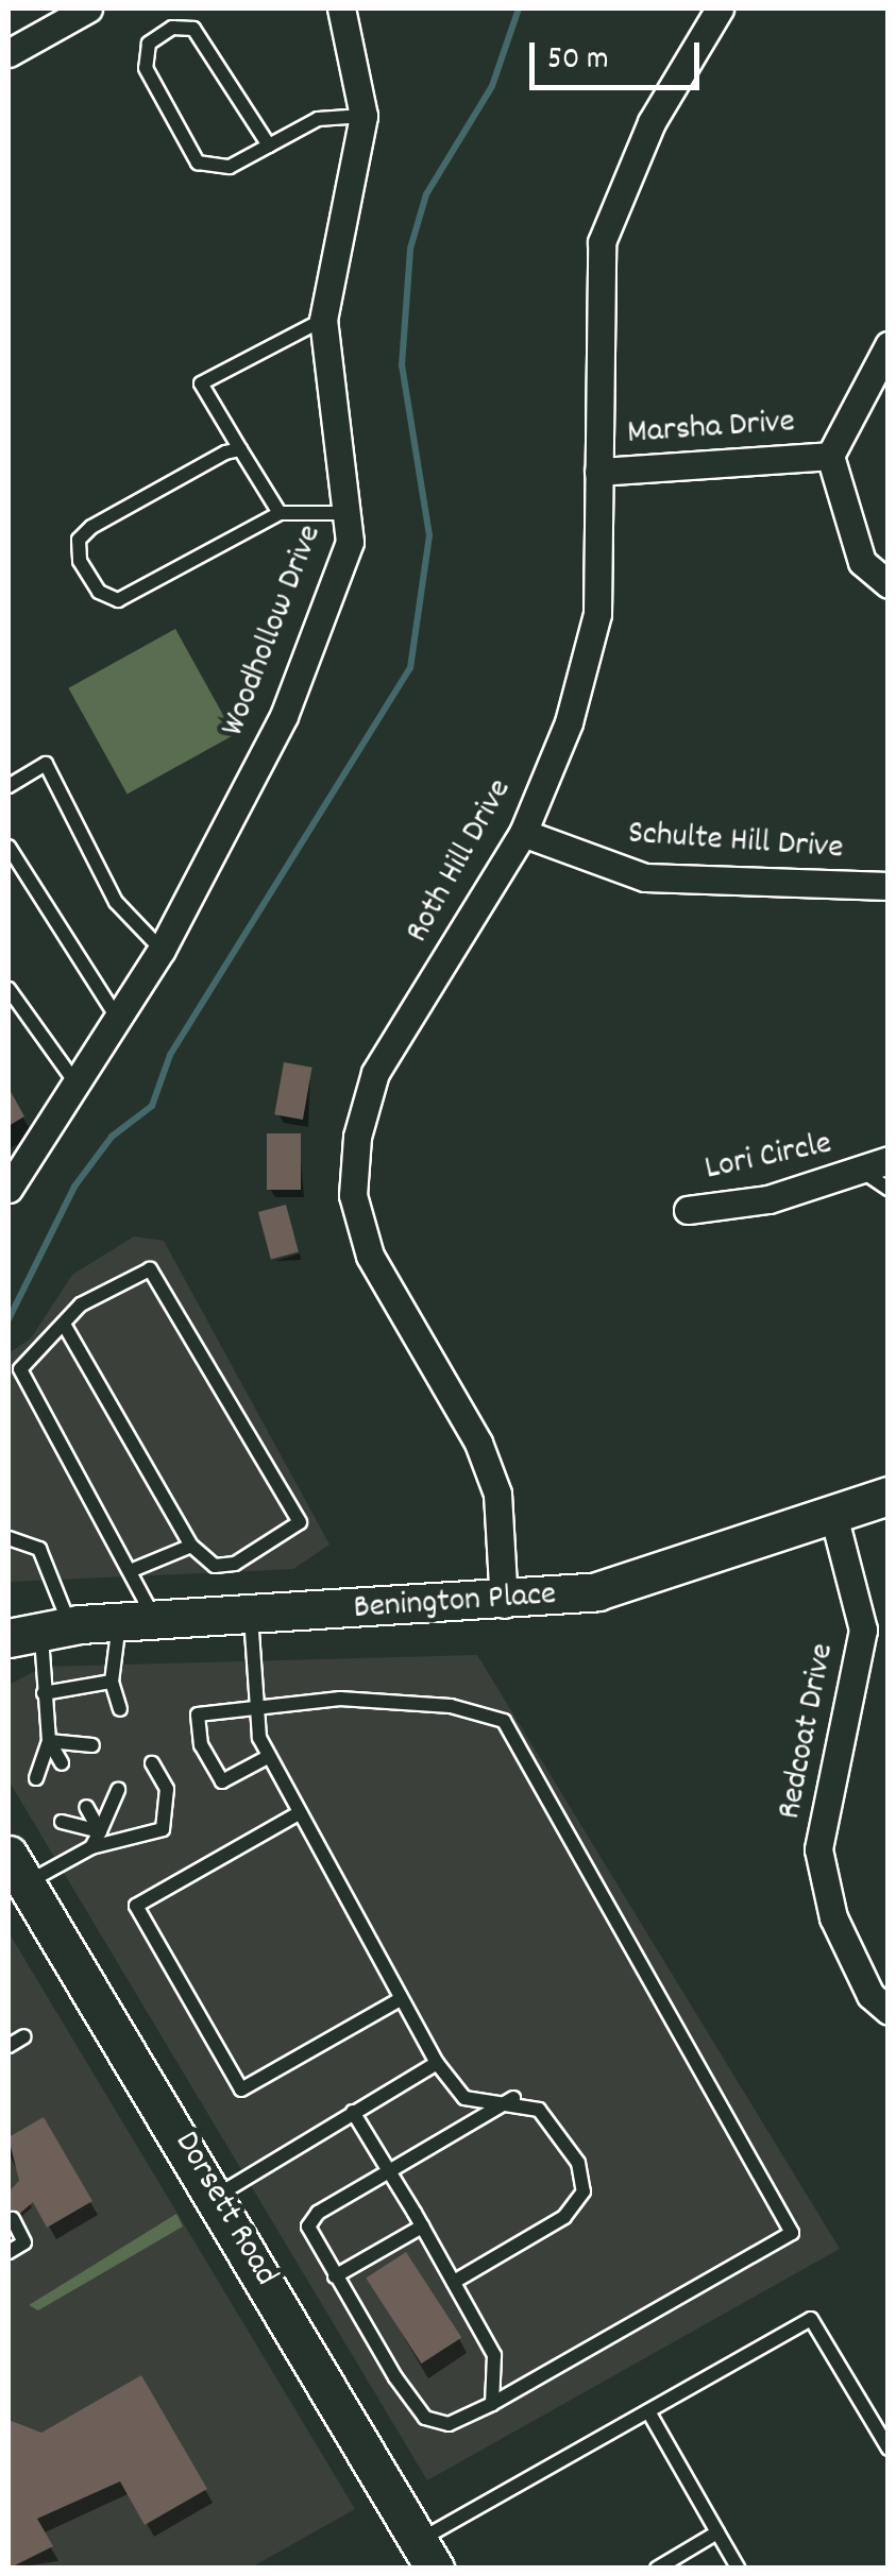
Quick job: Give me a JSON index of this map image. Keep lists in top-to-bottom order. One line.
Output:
{"streets":{"main road":["Benington Place","Dorsett Road"],"street":["Marsha Drive","Woodhollow Drive","Schulte Hill Drive","Roth Hill Drive","Lori Circle","Redcoat Drive"]},"crossings":[["Marsha Drive","Roth Hill Drive"],["Schulte Hill Drive","Roth Hill Drive"],["Roth Hill Drive","Benington Place"],["Benington Place","Redcoat Drive"]],"scale_bar":"50 m"}
